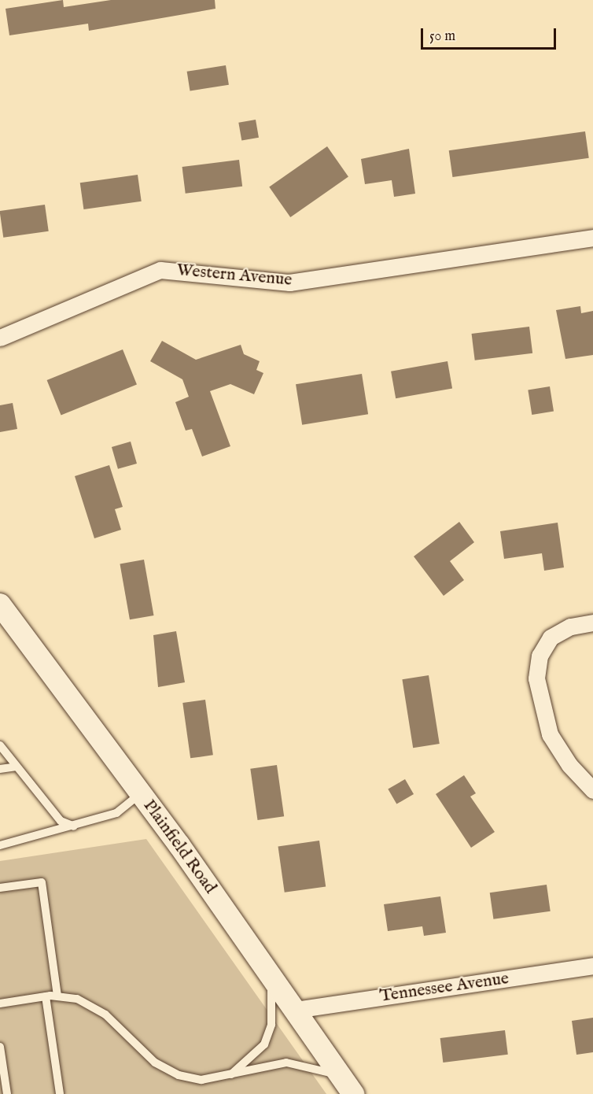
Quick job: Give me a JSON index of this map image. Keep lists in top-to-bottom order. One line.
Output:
{"streets":{"main road":["Plainfield Road"],"street":["Western Avenue","Tennessee Avenue"]},"crossings":[["Plainfield Road","Tennessee Avenue"]],"scale_bar":"50 m"}
